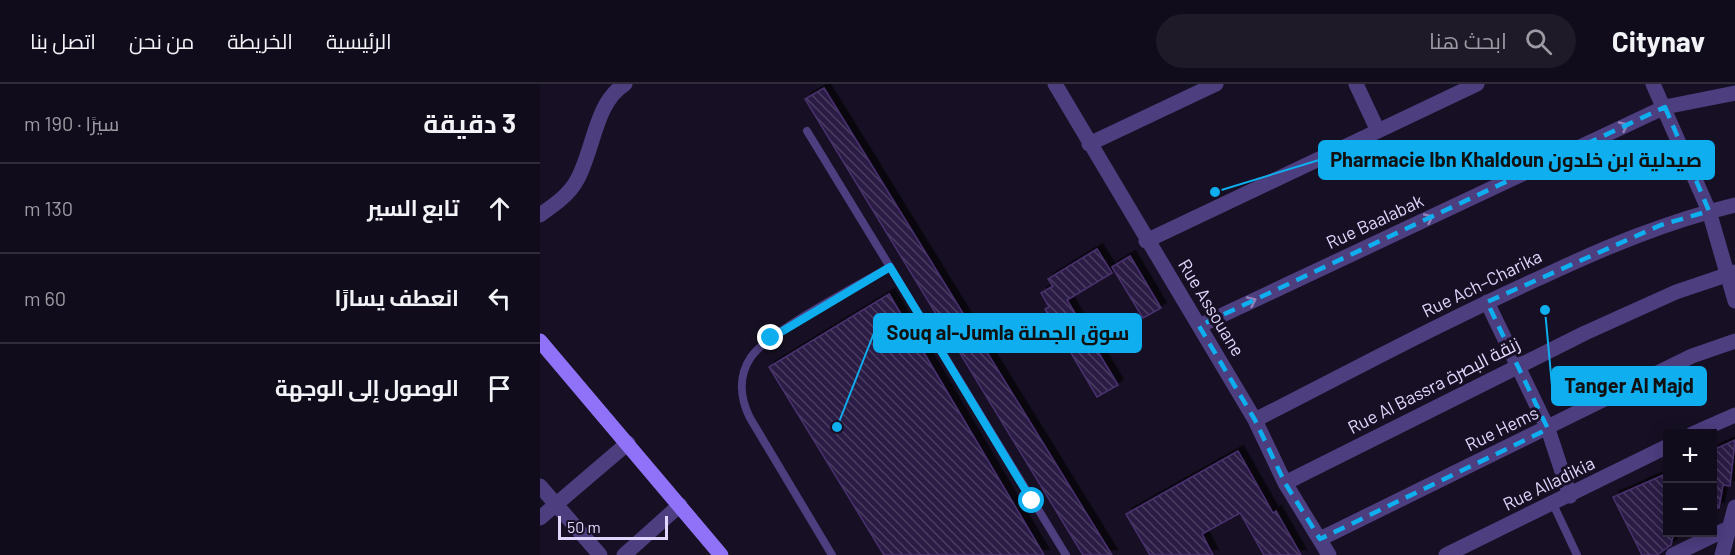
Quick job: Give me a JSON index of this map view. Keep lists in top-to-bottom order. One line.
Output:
{"streets":{"street":["Rue Baalabak","Rue Ach–Charika","Rue Assouane","Rue Al Bassra زنقة البصرة","Rue Hems","Rue Alladikia"]},"crossings":[["Rue Baalabak","Rue Assouane"],["Rue Ach–Charika","Rue Assouane"],["Rue Assouane","Rue Al Bassra زنقة البصرة"],["Rue Assouane","Rue Hems"]],"places":["Pharmacie Ibn Khaldoun صيدلية ابن خلدون","Tanger Al Majd","Souq al-Jumla سوق الجملة"],"scale_bar":"50 m","page":{"header":"Citynav","search":"ابحث هنا","nav":["الرئيسية","الخريطة","من نحن","اتصل بنا"],"heading":["3 دقيقة","سيرًا · 190 m"],"list":[["تابع السير","130 m"],["انعطف يسارًا","60 m"],"الوصول إلى الوجهة"],"map_buttons":["+","−"],"scale":"50 m"}}
